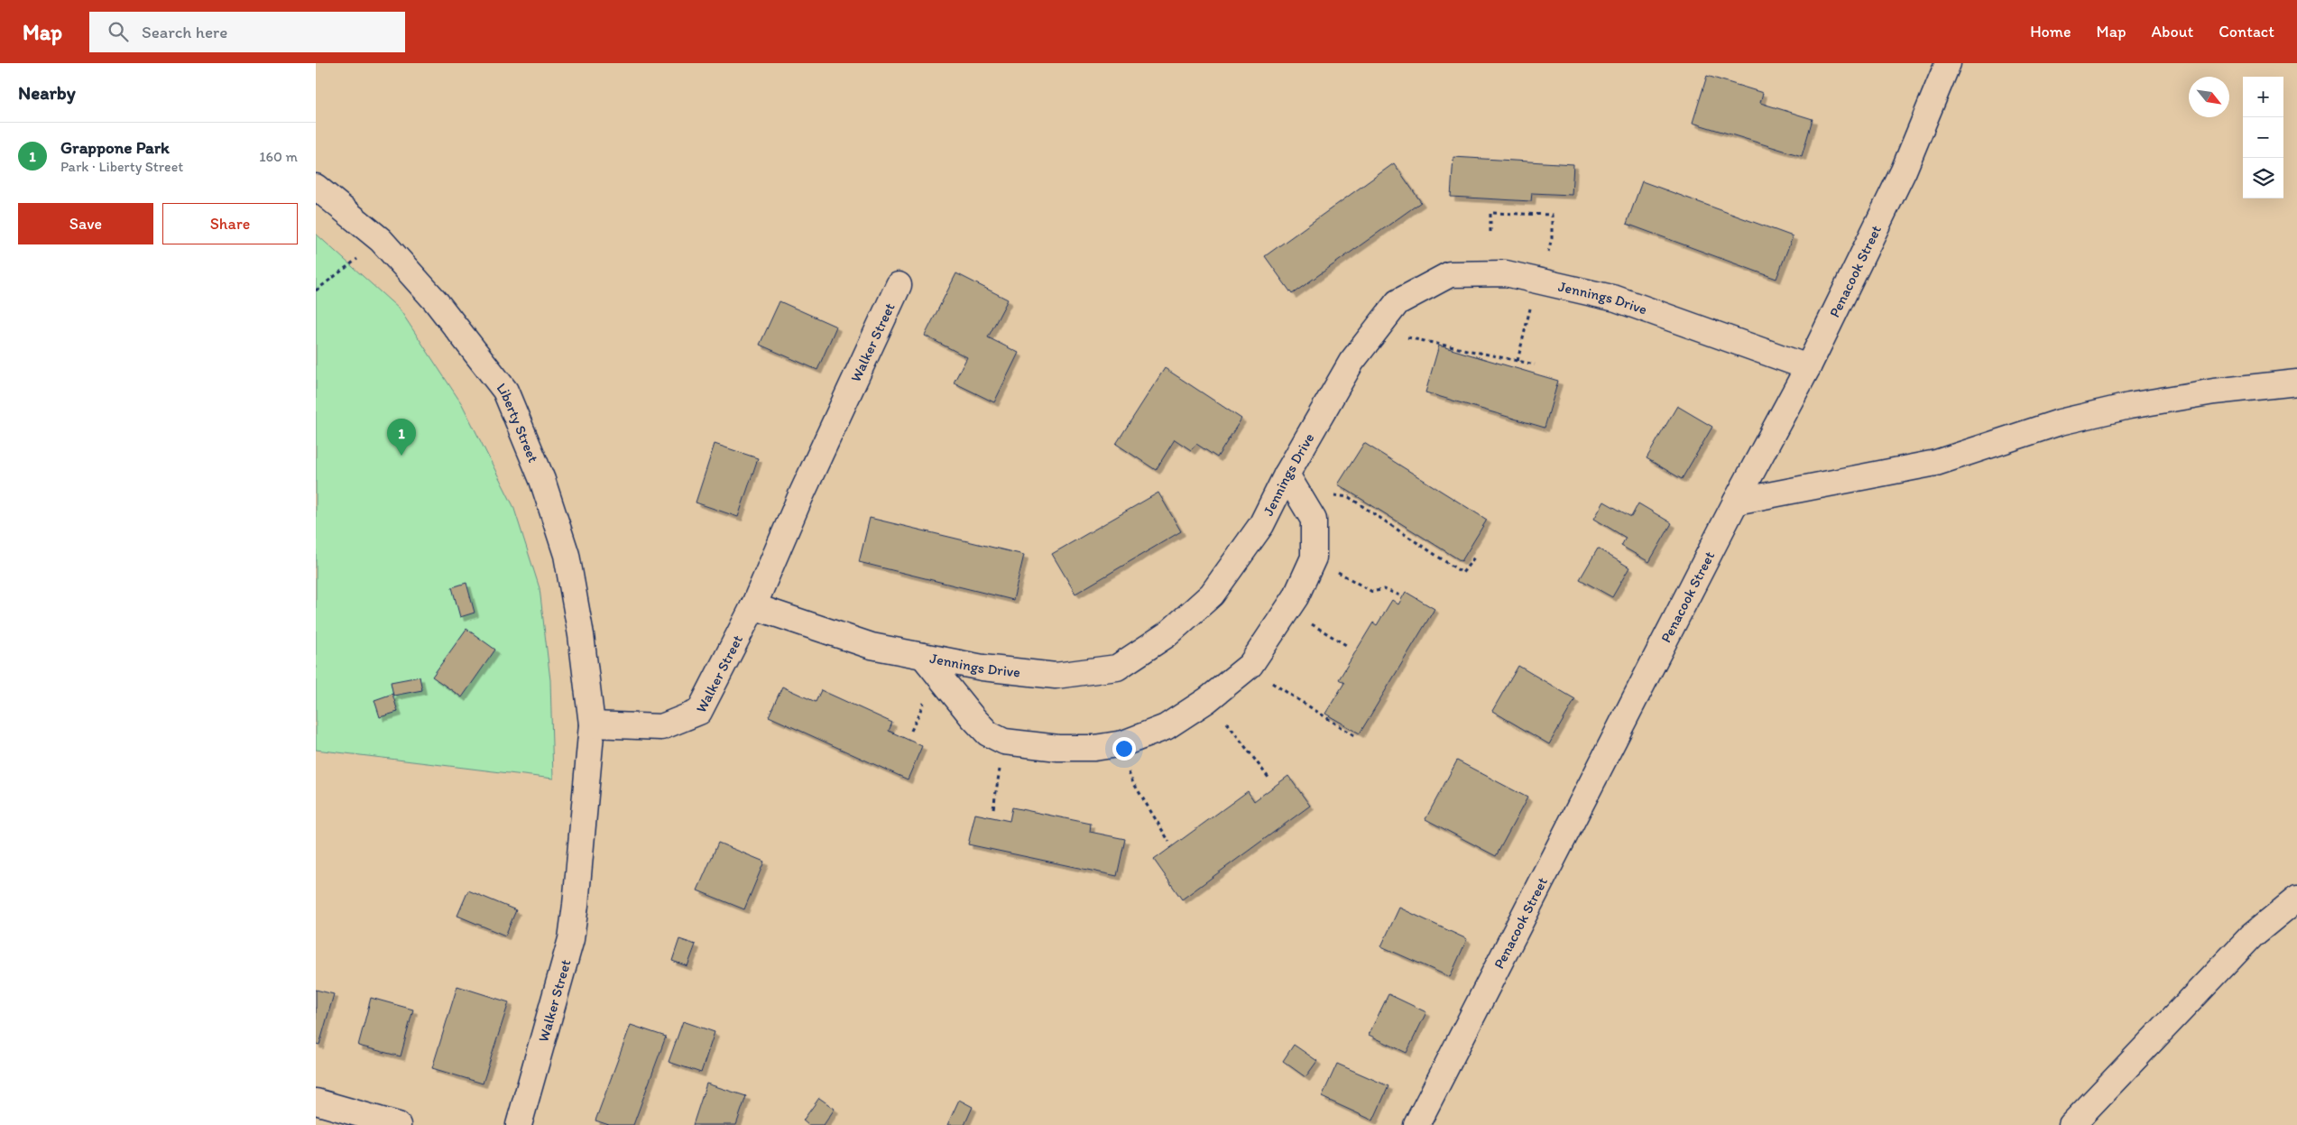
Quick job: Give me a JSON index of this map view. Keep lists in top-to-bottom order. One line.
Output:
{"streets":{"street":["Penacook Street","Jennings Drive","Walker Street","Liberty Street"]},"crossings":[["Penacook Street","Jennings Drive"],["Jennings Drive","Walker Street"],["Walker Street","Liberty Street"]],"north":"bottom right","page":{"header":"Map","search":"Search here","nav":["Home","Map","About","Contact"],"heading":"Nearby","map_buttons":["+","−"],"list":[{"mark":"1","name":"Grappone Park","note":"Park · Liberty Street","value":"160 m"}],"buttons":["Save","Share"],"pins":"1"}}
